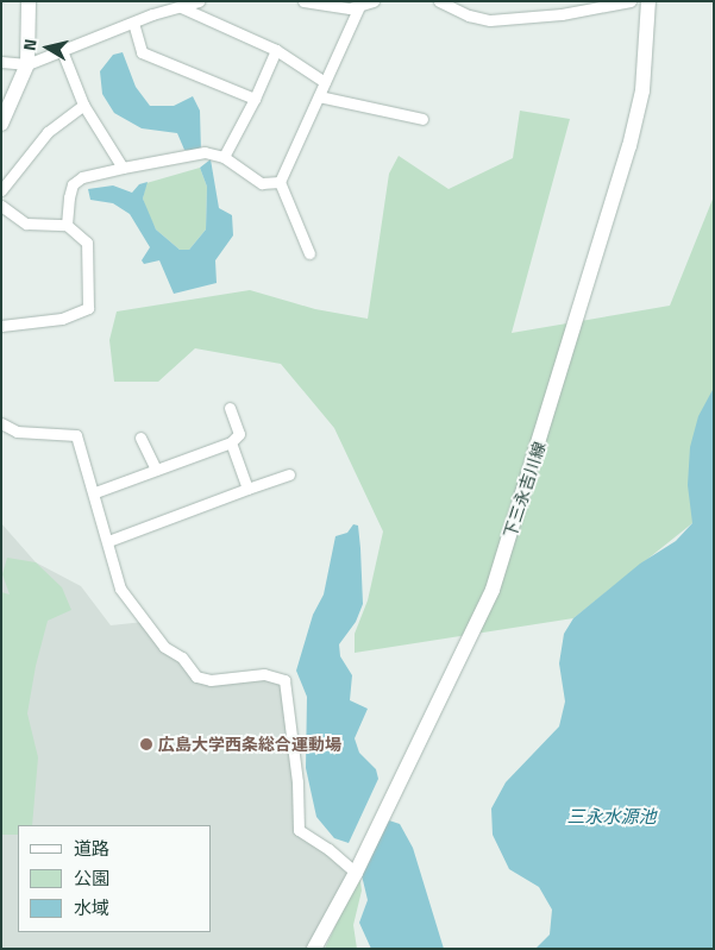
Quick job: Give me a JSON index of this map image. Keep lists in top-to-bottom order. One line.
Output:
{"streets":{"main road":["下三永吉川線"]},"water":["三永水源池"],"places":["広島大学西条総合運動場"],"legend":["道路","公園","水域"],"north":"left"}
